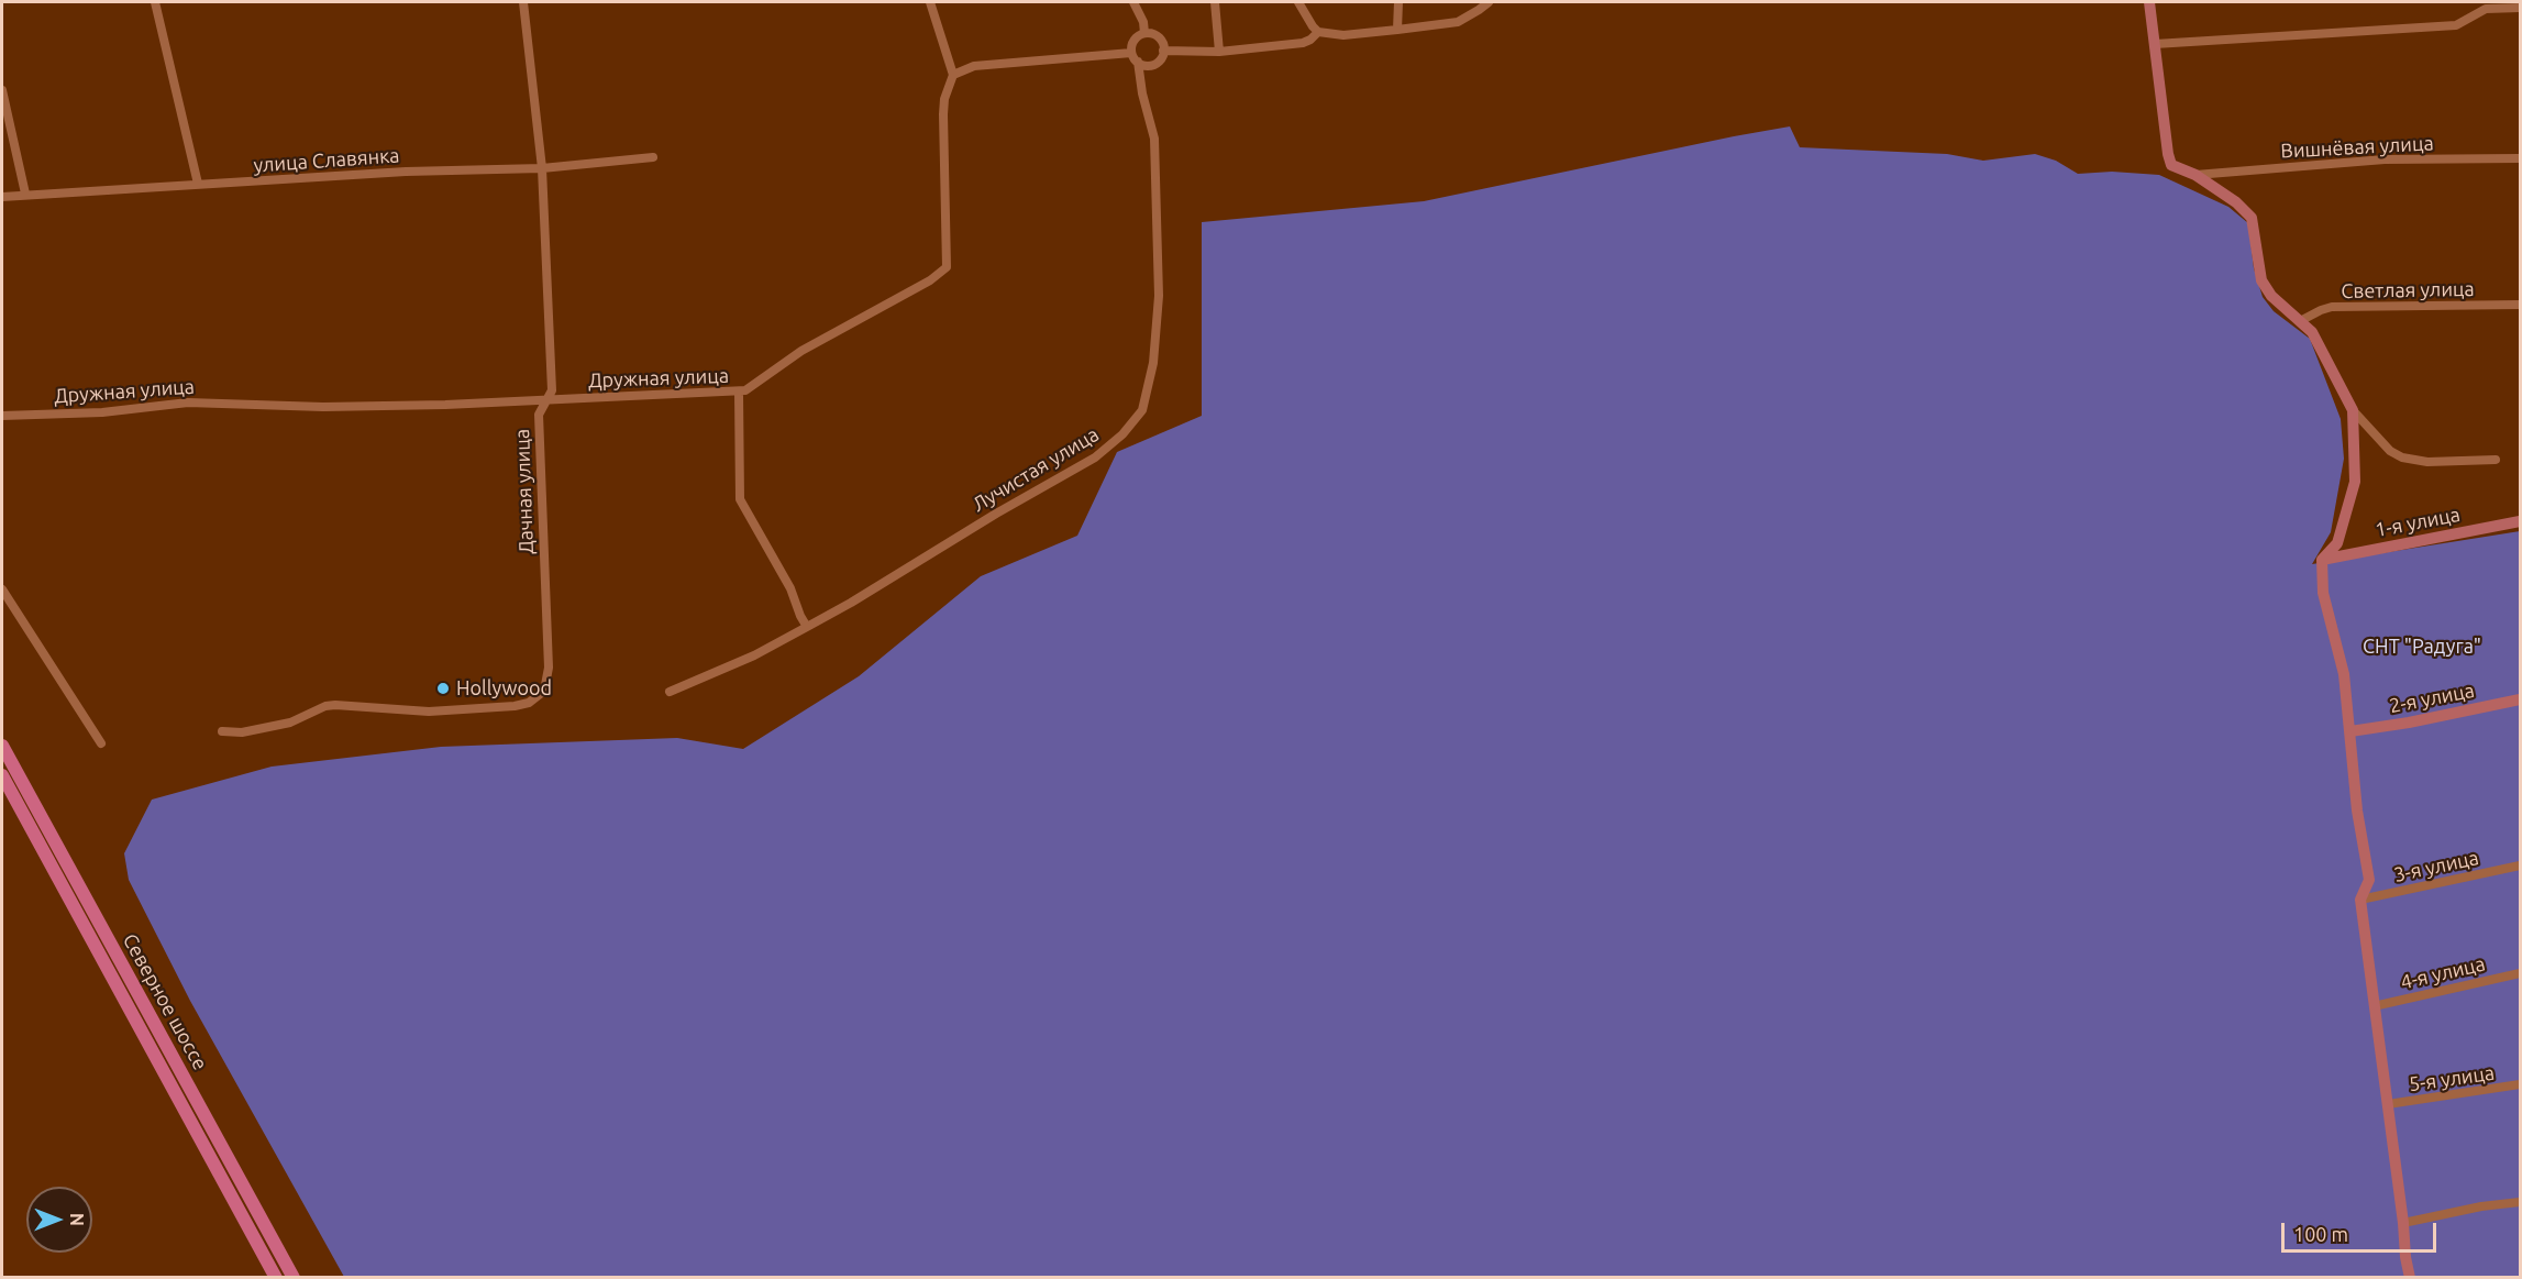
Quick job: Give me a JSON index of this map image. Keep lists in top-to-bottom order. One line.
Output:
{"streets":{"main road":["Северное шоссе"],"street":["Вишнёвая улица","улица Славянка","Светлая улица","Дружная улица","Лучистая улица","Дачная улица","1-я улица","2-я улица","3-я улица","4-я улица","5-я улица"]},"crossings":[["улица Славянка","Дачная улица"],["Дружная улица","Дачная улица"]],"parks":["СНТ \"Радуга\""],"places":["Hollywood"],"scale_bar":"100 m","north":"right"}
